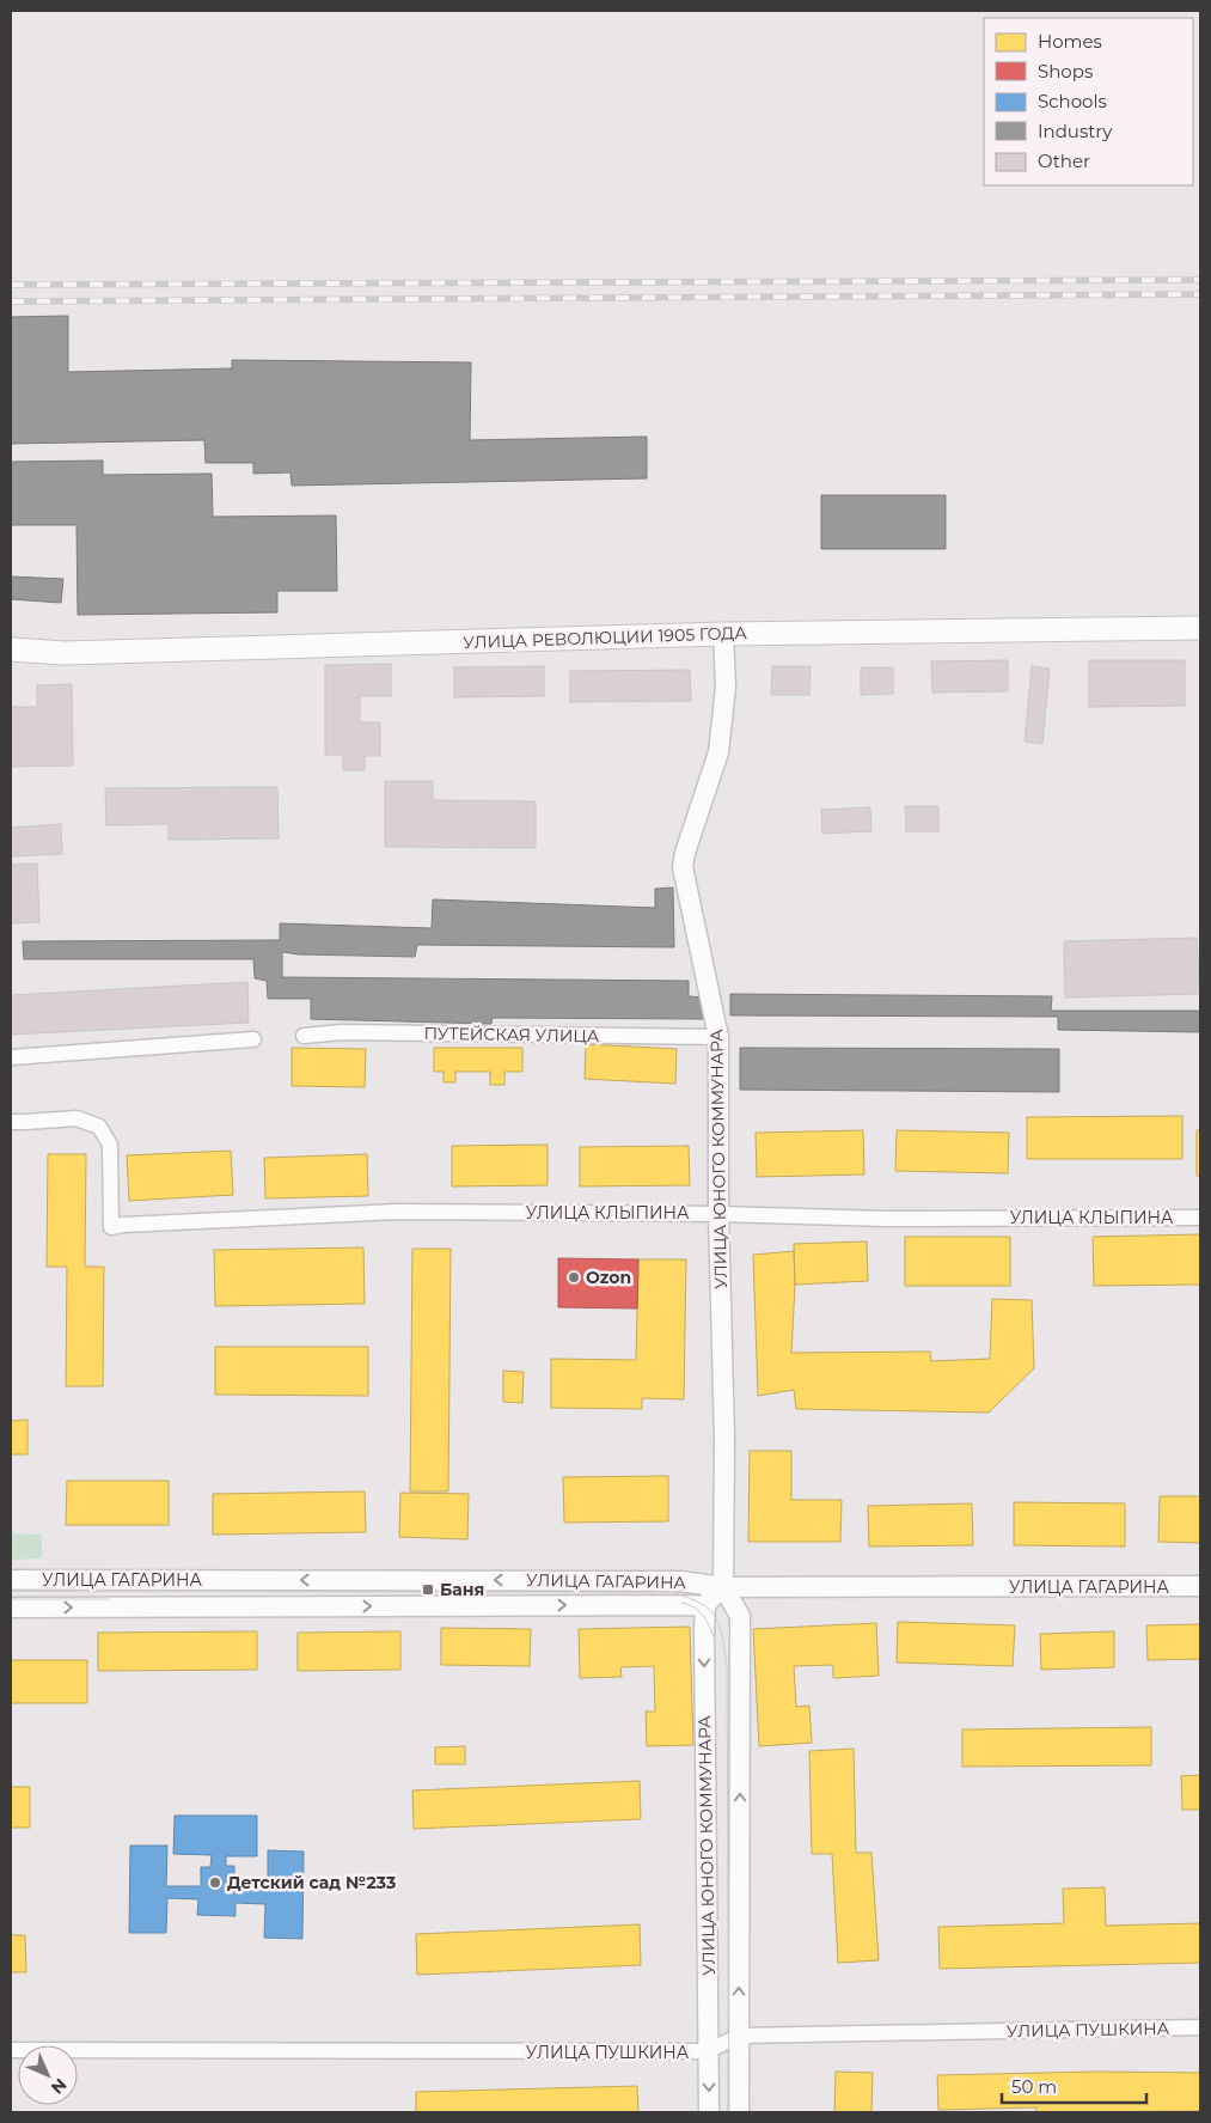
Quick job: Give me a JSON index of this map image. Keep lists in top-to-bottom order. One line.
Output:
{"streets":{"main road":["УЛИЦА РЕВОЛЮЦИИ 1905 ГОДА"],"street":["ПУТЕЙСКАЯ УЛИЦА","УЛИЦА ЮНОГО КОММУНАРА","УЛИЦА КЛЫПИНА","УЛИЦА ГАГАРИНА","УЛИЦА ПУШКИНА"]},"crossings":[["УЛИЦА РЕВОЛЮЦИИ 1905 ГОДА","УЛИЦА ЮНОГО КОММУНАРА"],["ПУТЕЙСКАЯ УЛИЦА","УЛИЦА ЮНОГО КОММУНАРА"],["УЛИЦА ЮНОГО КОММУНАРА","УЛИЦА КЛЫПИНА"],["УЛИЦА ЮНОГО КОММУНАРА","УЛИЦА ГАГАРИНА"],["УЛИЦА ЮНОГО КОММУНАРА","УЛИЦА ПУШКИНА"]],"places":{"other":["Ozon","Детский сад №233"],"transit":["Баня"]},"legend":["Homes","Shops","Schools","Industry","Other"],"scale_bar":"50 m","north":"bottom right"}
